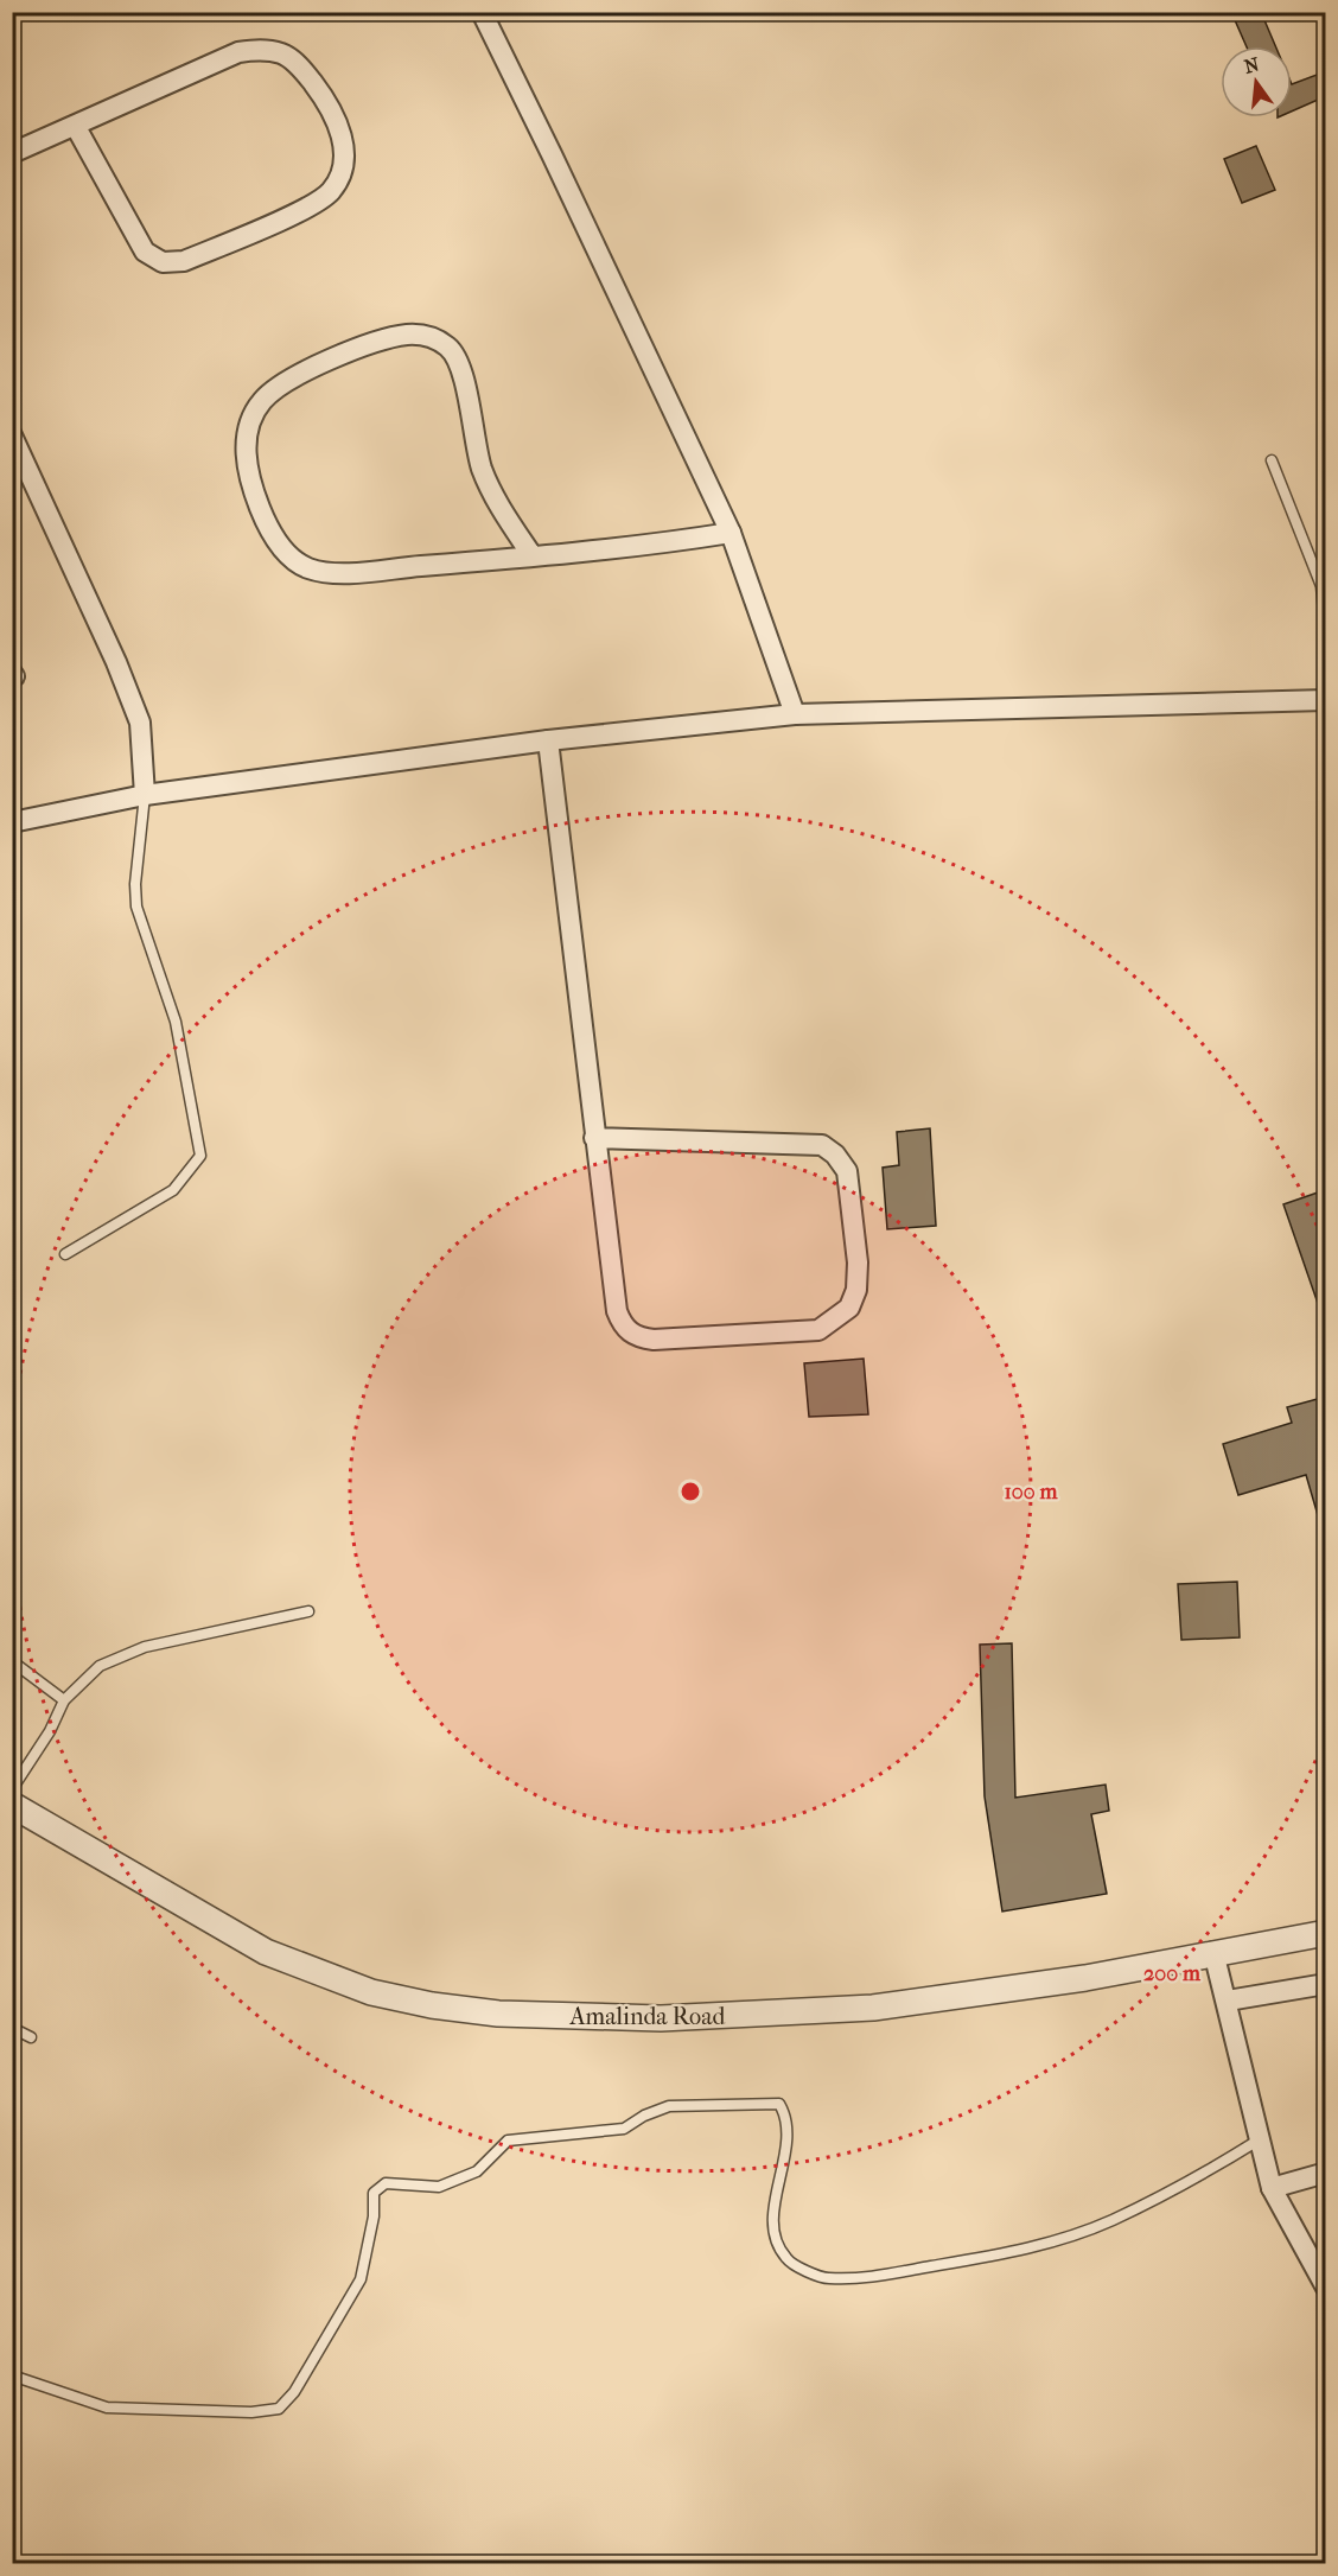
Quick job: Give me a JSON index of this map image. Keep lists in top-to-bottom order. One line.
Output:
{"streets":{"street":["Amalinda Road"]},"north":"top","rings":["100 m","200 m"]}
